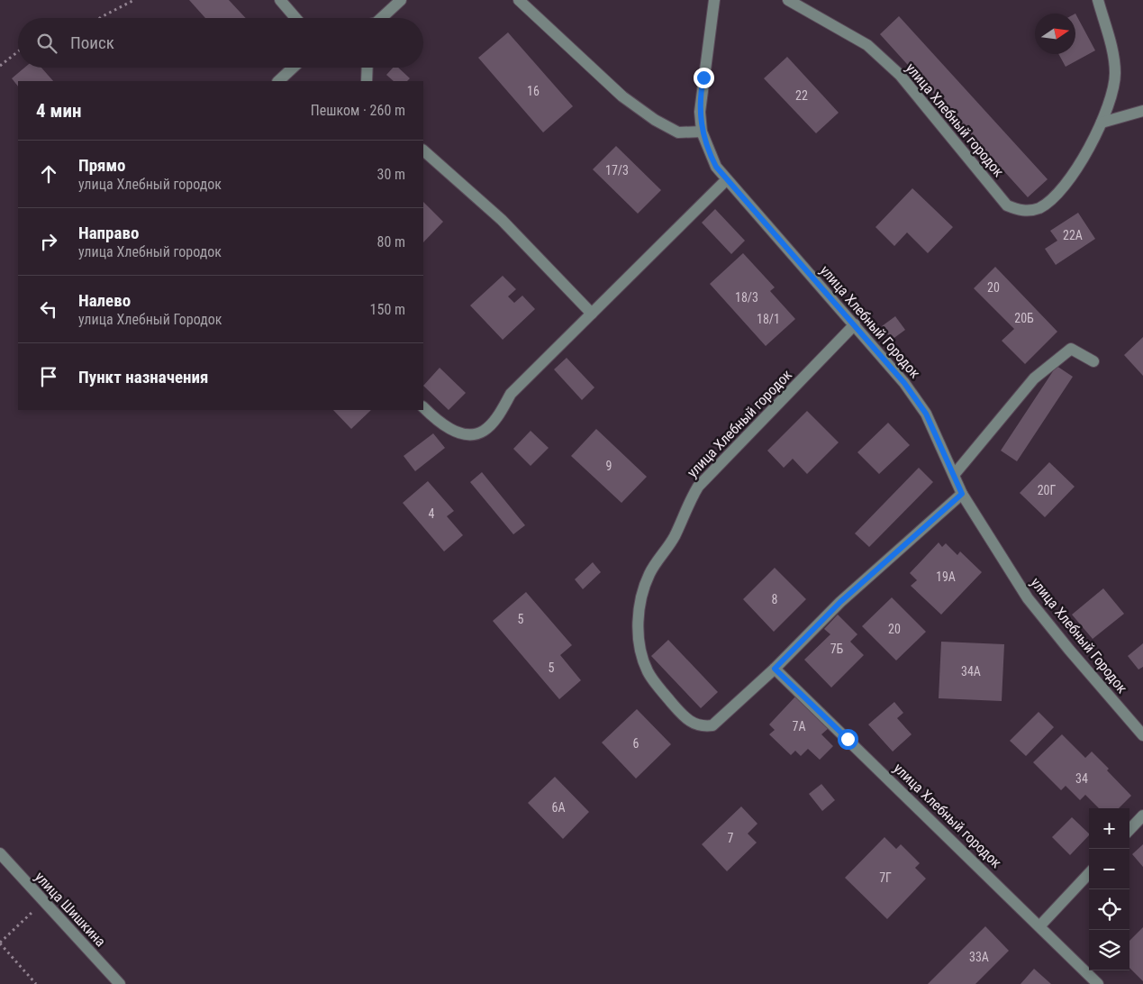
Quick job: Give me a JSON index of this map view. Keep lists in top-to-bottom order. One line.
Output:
{"streets":{"street":["улица Хлебный городок","улица Хлебный Городок","улица Шишкина"]},"crossings":[["улица Хлебный городок","улица Хлебный Городок"]],"house_numbers":["16","22","17/3","22А","20","18/3","20Б","18/1","9","20Г","4","19А","8","5","20","7Б","5","34А","7А","6","34","6А","7","7Г","33А"],"north":"right","page":{"search":"Поиск","heading":["4 мин","Пешком · 260 m"],"list":[["Прямо","улица Хлебный городок","30 m"],["Направо","улица Хлебный городок","80 m"],["Налево","улица Хлебный Городок","150 m"],"Пункт назначения"],"map_buttons":["+","−"]}}
